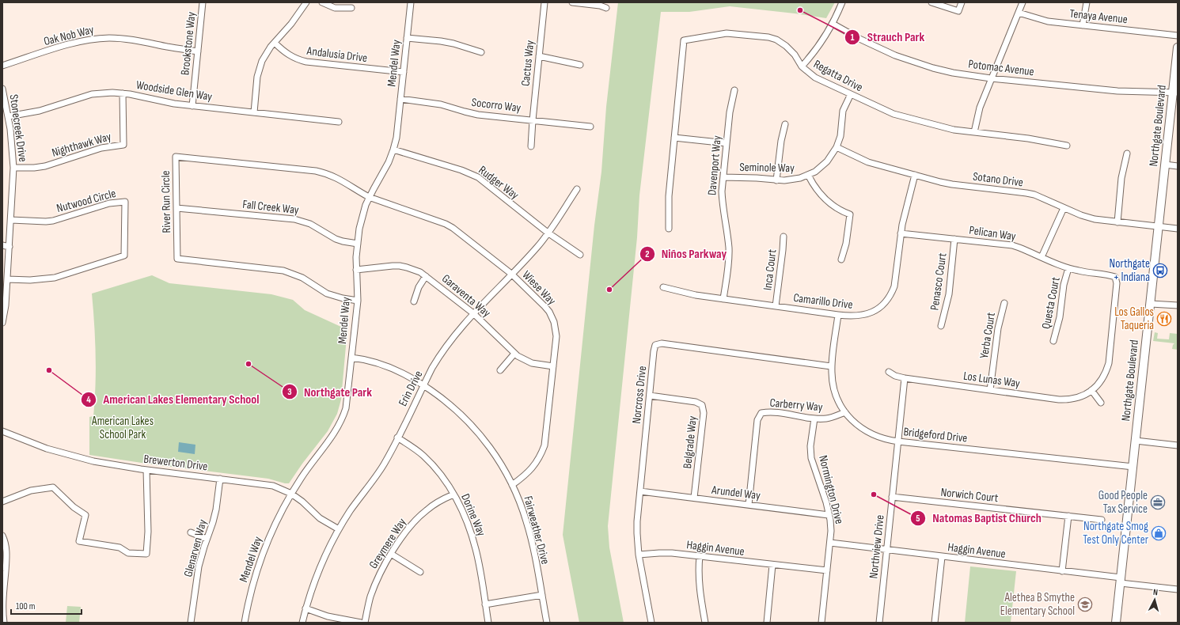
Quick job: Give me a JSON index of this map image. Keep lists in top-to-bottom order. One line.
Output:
{"streets":{"main road":["Northgate Boulevard"],"street":["Tenaya Avenue","Oak Nob Way","Brookstone Way","Andalusia Drive","Mendel Way","Cactus Way","Potomac Avenue","Regatta Drive","Woodside Glen Way","Socorro Way","Stonecreek Drive","Nighthawk Way","Davenport Way","Seminole Way","Sotano Drive","Rudger Way","Nutwood Circle","River Run Circle","Fall Creek Way","Pelican Way","Inca Court","Penasco Court","Wiese Way","Garaventa Way","Camarillo Drive","Questa Court","Yerba Court","Los Lunas Way","Erin Drive","Norcross Drive","Carberry Way","Bridgeford Drive","Belgrade Way","Brewerton Drive","Normington Drive","Arundel Way","Norwich Court","Dorine Way","Fairweather Drive","Greymere Way","Northview Drive","Glenarven Way","Haggin Avenue"]},"crossings":[["Oak Nob Way","Brookstone Way"],["Brookstone Way","Woodside Glen Way"],["Andalusia Drive","Mendel Way"],["Mendel Way","Socorro Way"],["Mendel Way","Rudger Way"],["Mendel Way","River Run Circle"],["Mendel Way","Fall Creek Way"],["Mendel Way","Wiese Way"],["Mendel Way","Garaventa Way"],["Mendel Way","Brewerton Drive"],["Mendel Way","Fairweather Drive"],["Cactus Way","Socorro Way"],["Potomac Avenue","Northgate Boulevard"],["Regatta Drive","Seminole Way"],["Woodside Glen Way","Stonecreek Drive"],["Woodside Glen Way","Nighthawk Way"],["Northgate Boulevard","Sotano Drive"],["Northgate Boulevard","Bridgeford Drive"],["Northgate Boulevard","Haggin Avenue"],["Stonecreek Drive","Nighthawk Way"],["Stonecreek Drive","Nutwood Circle"],["Davenport Way","Seminole Way"],["Davenport Way","Camarillo Drive"],["Seminole Way","Sotano Drive"],["Sotano Drive","Camarillo Drive"],["Rudger Way","Erin Drive"],["River Run Circle","Fall Creek Way"],["River Run Circle","Wiese Way"],["Pelican Way","Penasco Court"],["Pelican Way","Camarillo Drive"],["Pelican Way","Questa Court"],["Pelican Way","Los Lunas Way"],["Inca Court","Camarillo Drive"],["Wiese Way","Garaventa Way"],["Wiese Way","Erin Drive"],["Wiese Way","Fairweather Drive"],["Garaventa Way","Erin Drive"],["Camarillo Drive","Bridgeford Drive"],["Yerba Court","Los Lunas Way"],["Los Lunas Way","Northview Drive"],["Erin Drive","Brewerton Drive"],["Erin Drive","Dorine Way"],["Erin Drive","Fairweather Drive"],["Norcross Drive","Bridgeford Drive"],["Norcross Drive","Belgrade Way"],["Norcross Drive","Arundel Way"],["Norcross Drive","Haggin Avenue"],["Carberry Way","Bridgeford Drive"],["Carberry Way","Normington Drive"],["Carberry Way","Arundel Way"],["Bridgeford Drive","Northview Drive"],["Belgrade Way","Arundel Way"],["Brewerton Drive","Glenarven Way"],["Normington Drive","Arundel Way"],["Normington Drive","Haggin Avenue"],["Norwich Court","Northview Drive"],["Dorine Way","Greymere Way"],["Northview Drive","Haggin Avenue"]],"parks":["American Lakes School Park"],"places":{"other":["Strauch Park","Niños Parkway","Northgate Park","American Lakes Elementary School","Natomas Baptist Church"],"bus stop":["Northgate + Indiana"],"restaurant":["Los Gallos Taqueria"],"office":["Good People Tax Service"],"shop":["Northgate Smog Test Only Center"],"school or university":["Alethea B Smythe Elementary School"]},"scale_bar":"100 m","north":"top"}
